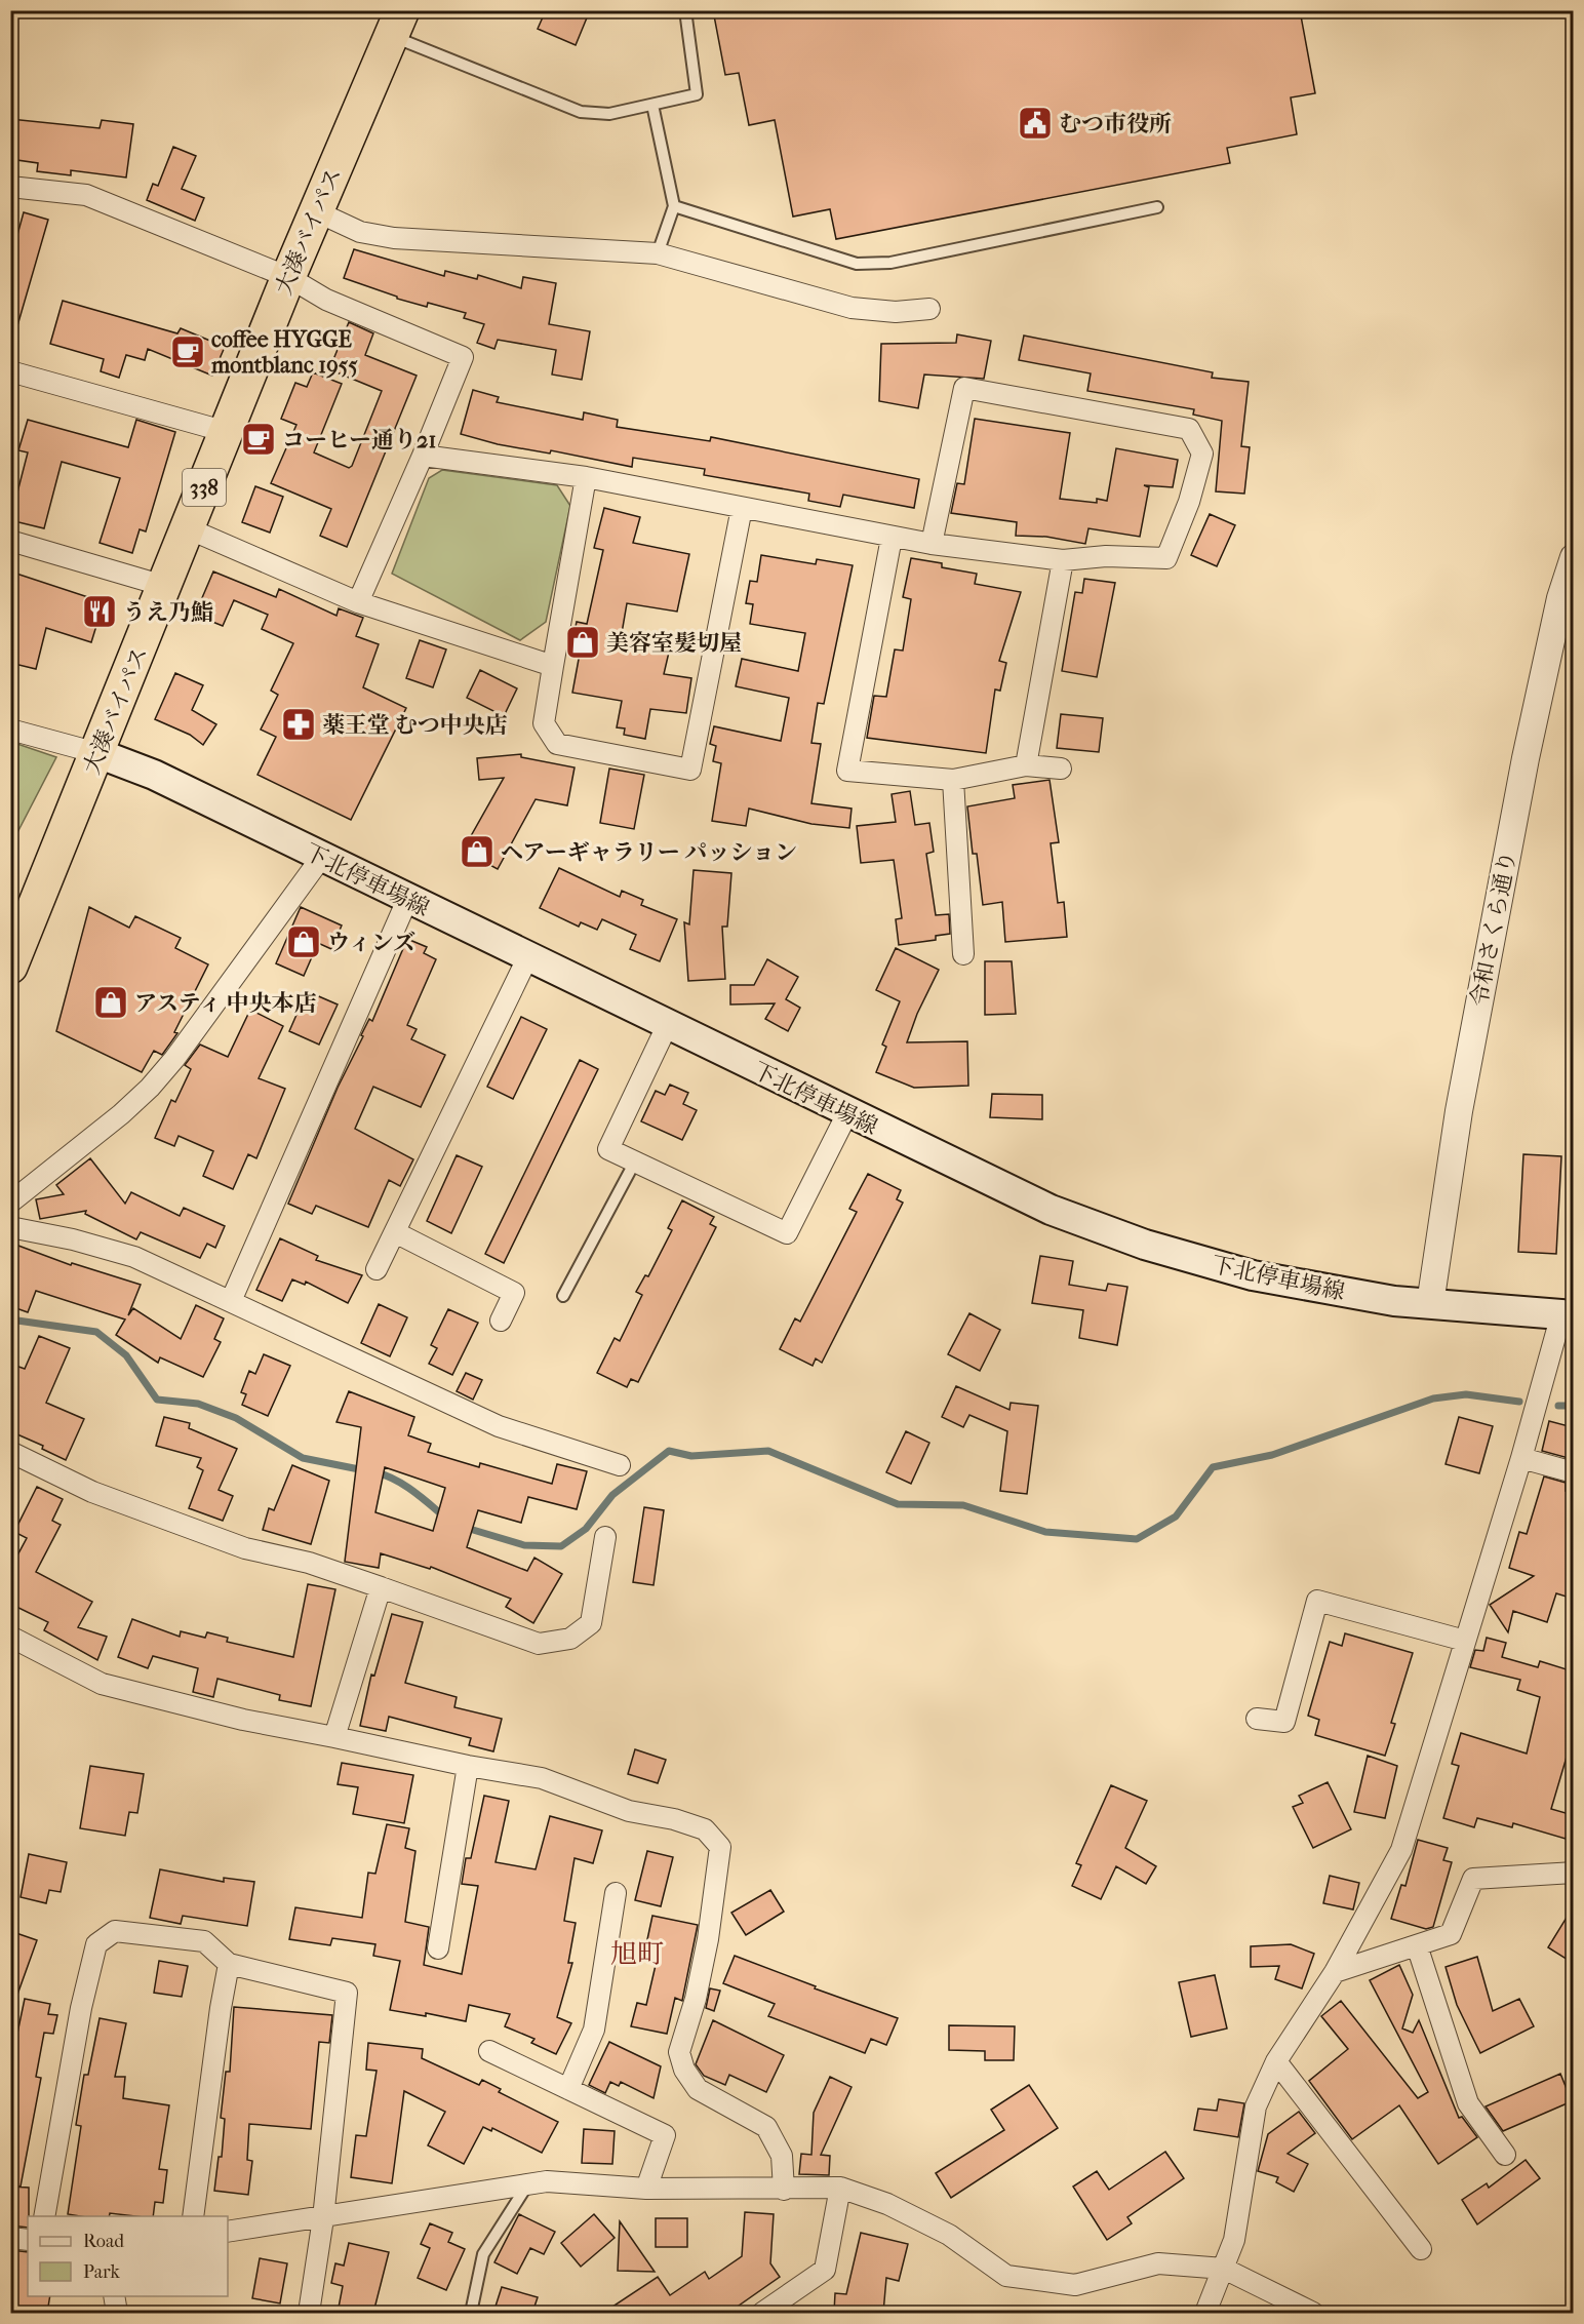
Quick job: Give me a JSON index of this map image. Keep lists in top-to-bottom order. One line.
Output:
{"streets":{"highway":["大湊バイパス","338"],"main road":["下北停車場線"],"street":["令和さくら通り"]},"crossings":[["大湊バイパス","下北停車場線"],["下北停車場線","令和さくら通り"]],"districts":["旭町"],"places":{"public building":["むつ市役所"],"cafe":["coffee HYGGE montblanc 1955","コーヒー通り21"],"restaurant":["うえ乃鮨"],"shop":["美容室髪切屋","ヘアーギャラリー パッション","ウィンズ","アスティ 中央本店"],"pharmacy":["薬王堂 むつ中央店"]},"legend":["Road","Park"]}
